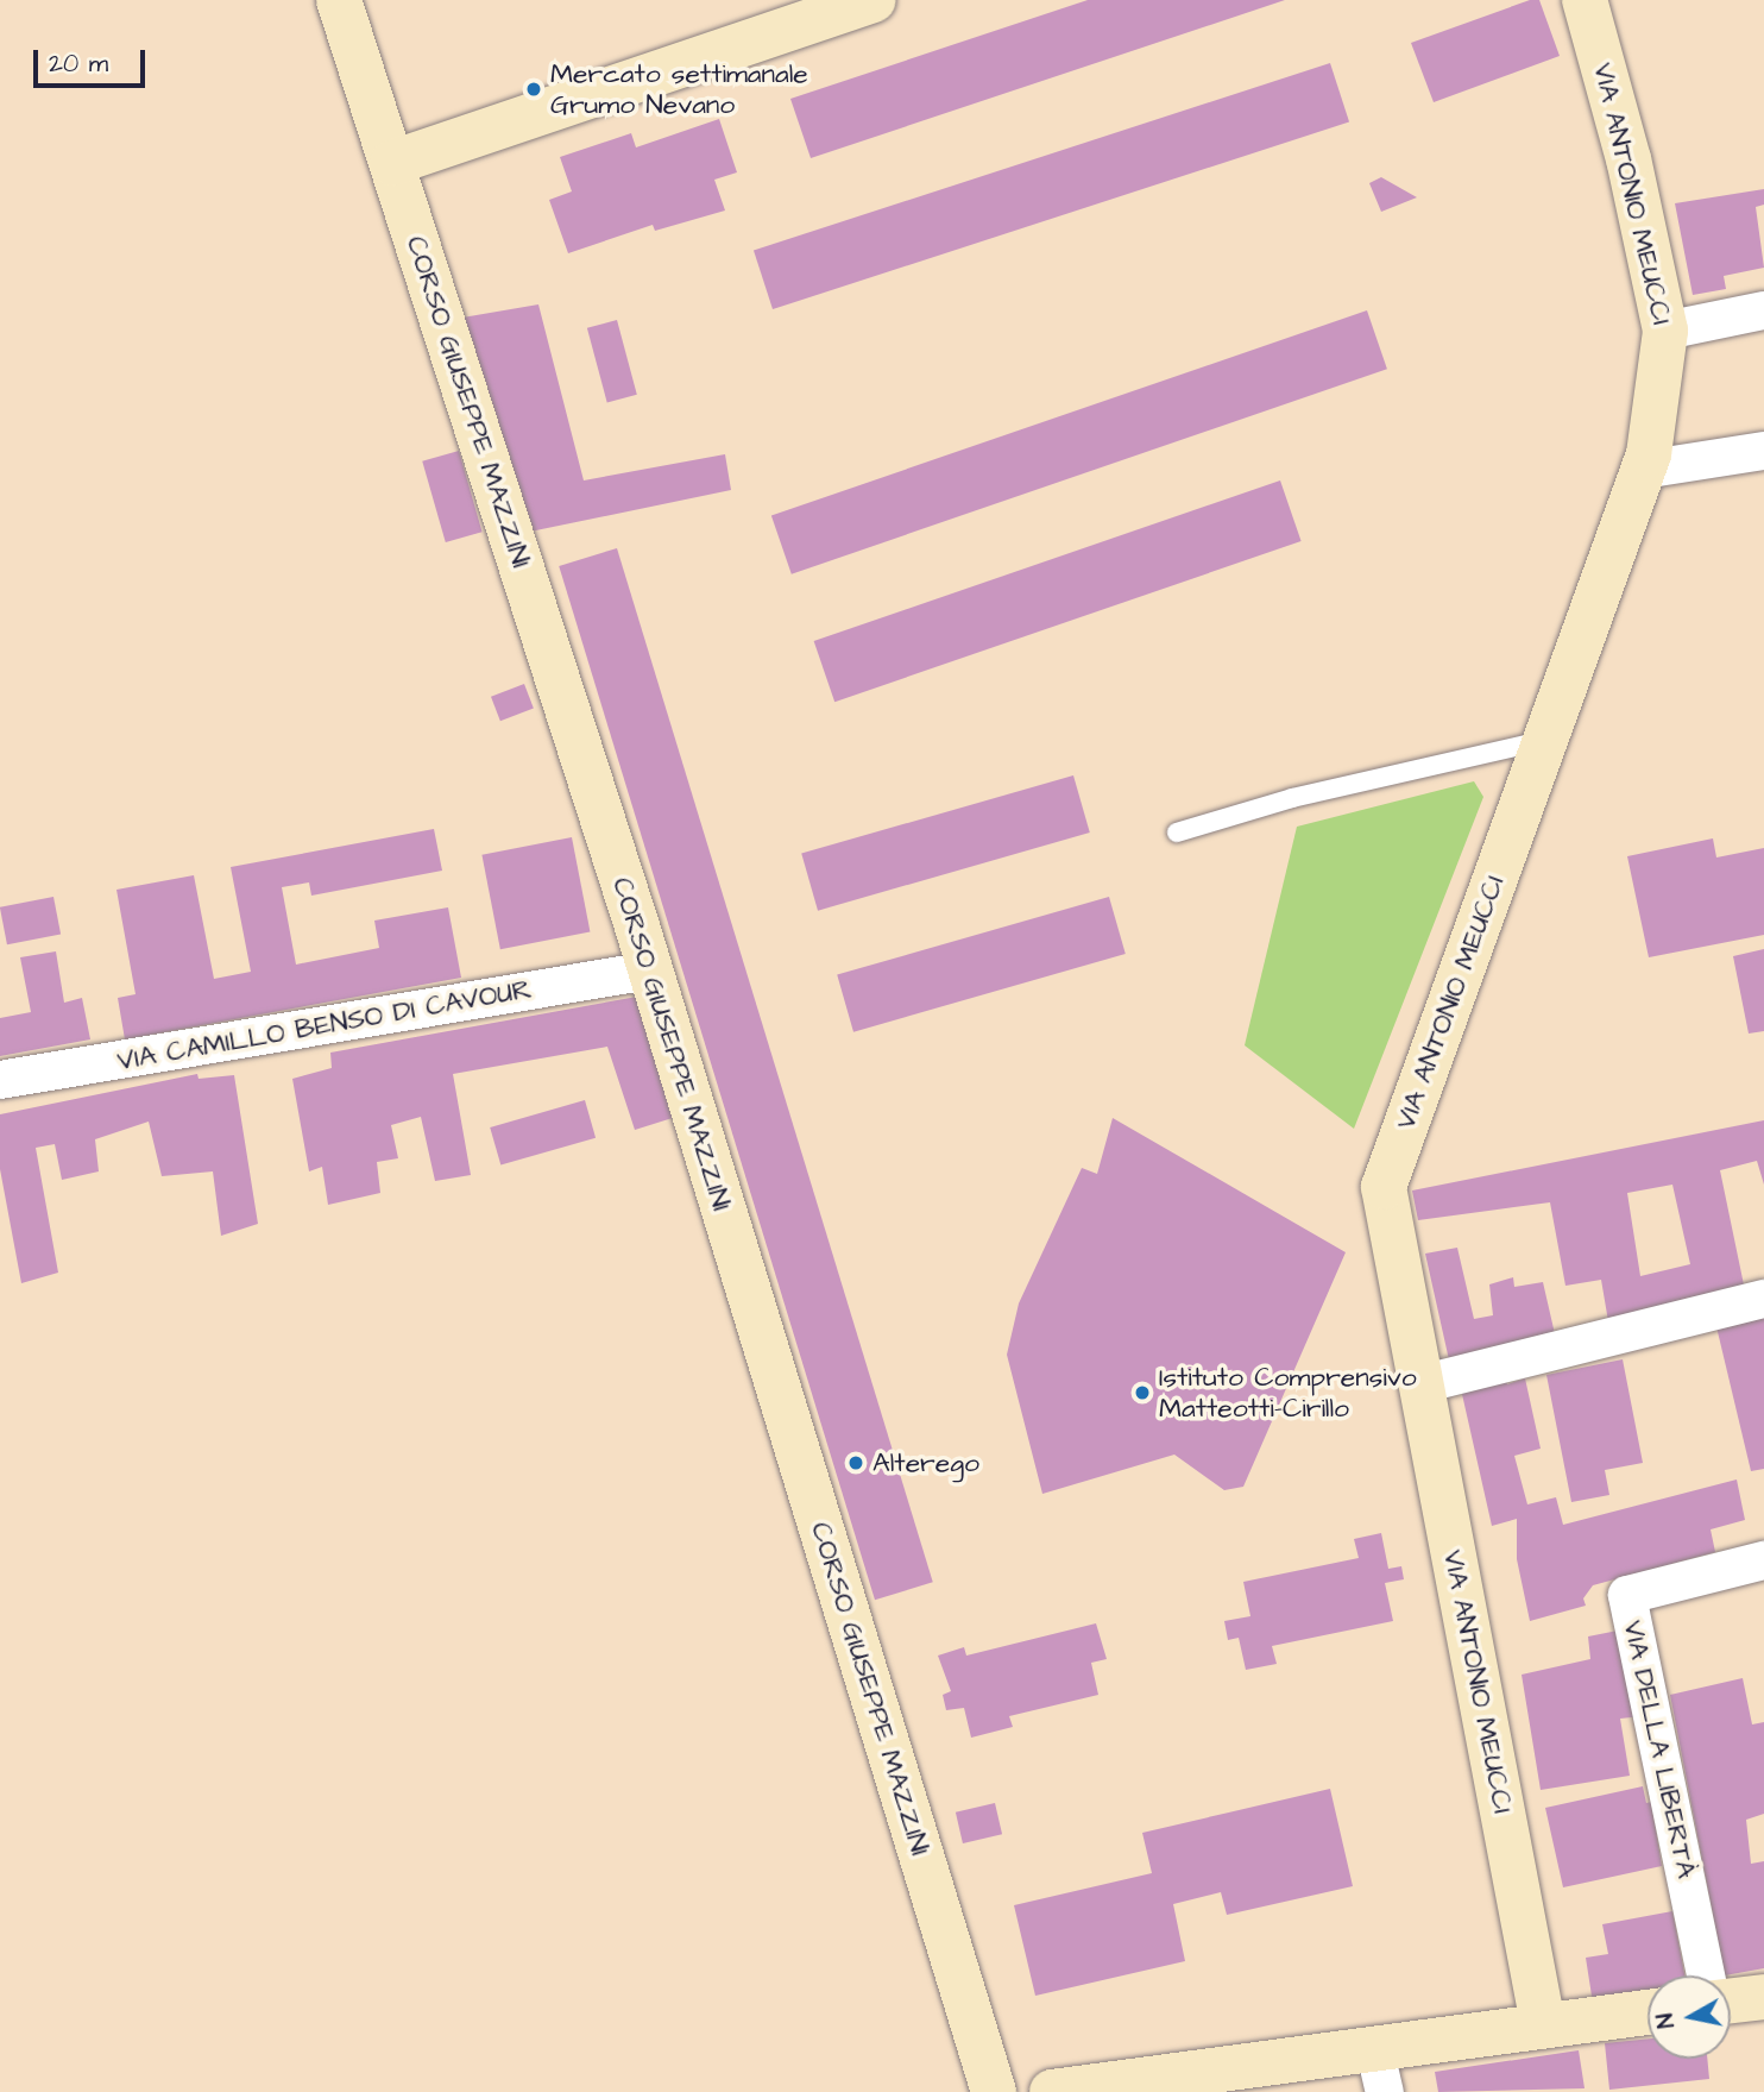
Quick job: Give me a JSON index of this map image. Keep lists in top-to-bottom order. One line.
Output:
{"streets":{"street":["VIA ANTONIO MEUCCI","CORSO GIUSEPPE MAZZINI","VIA CAMILLO BENSO DI CAVOUR","VIA DELLA LIBERTÀ"]},"crossings":[["CORSO GIUSEPPE MAZZINI","VIA CAMILLO BENSO DI CAVOUR"]],"places":["Mercato settimanale Grumo Nevano","Istituto Comprensivo Matteotti-Cirillo","Alterego"],"scale_bar":"20 m","north":"left"}
